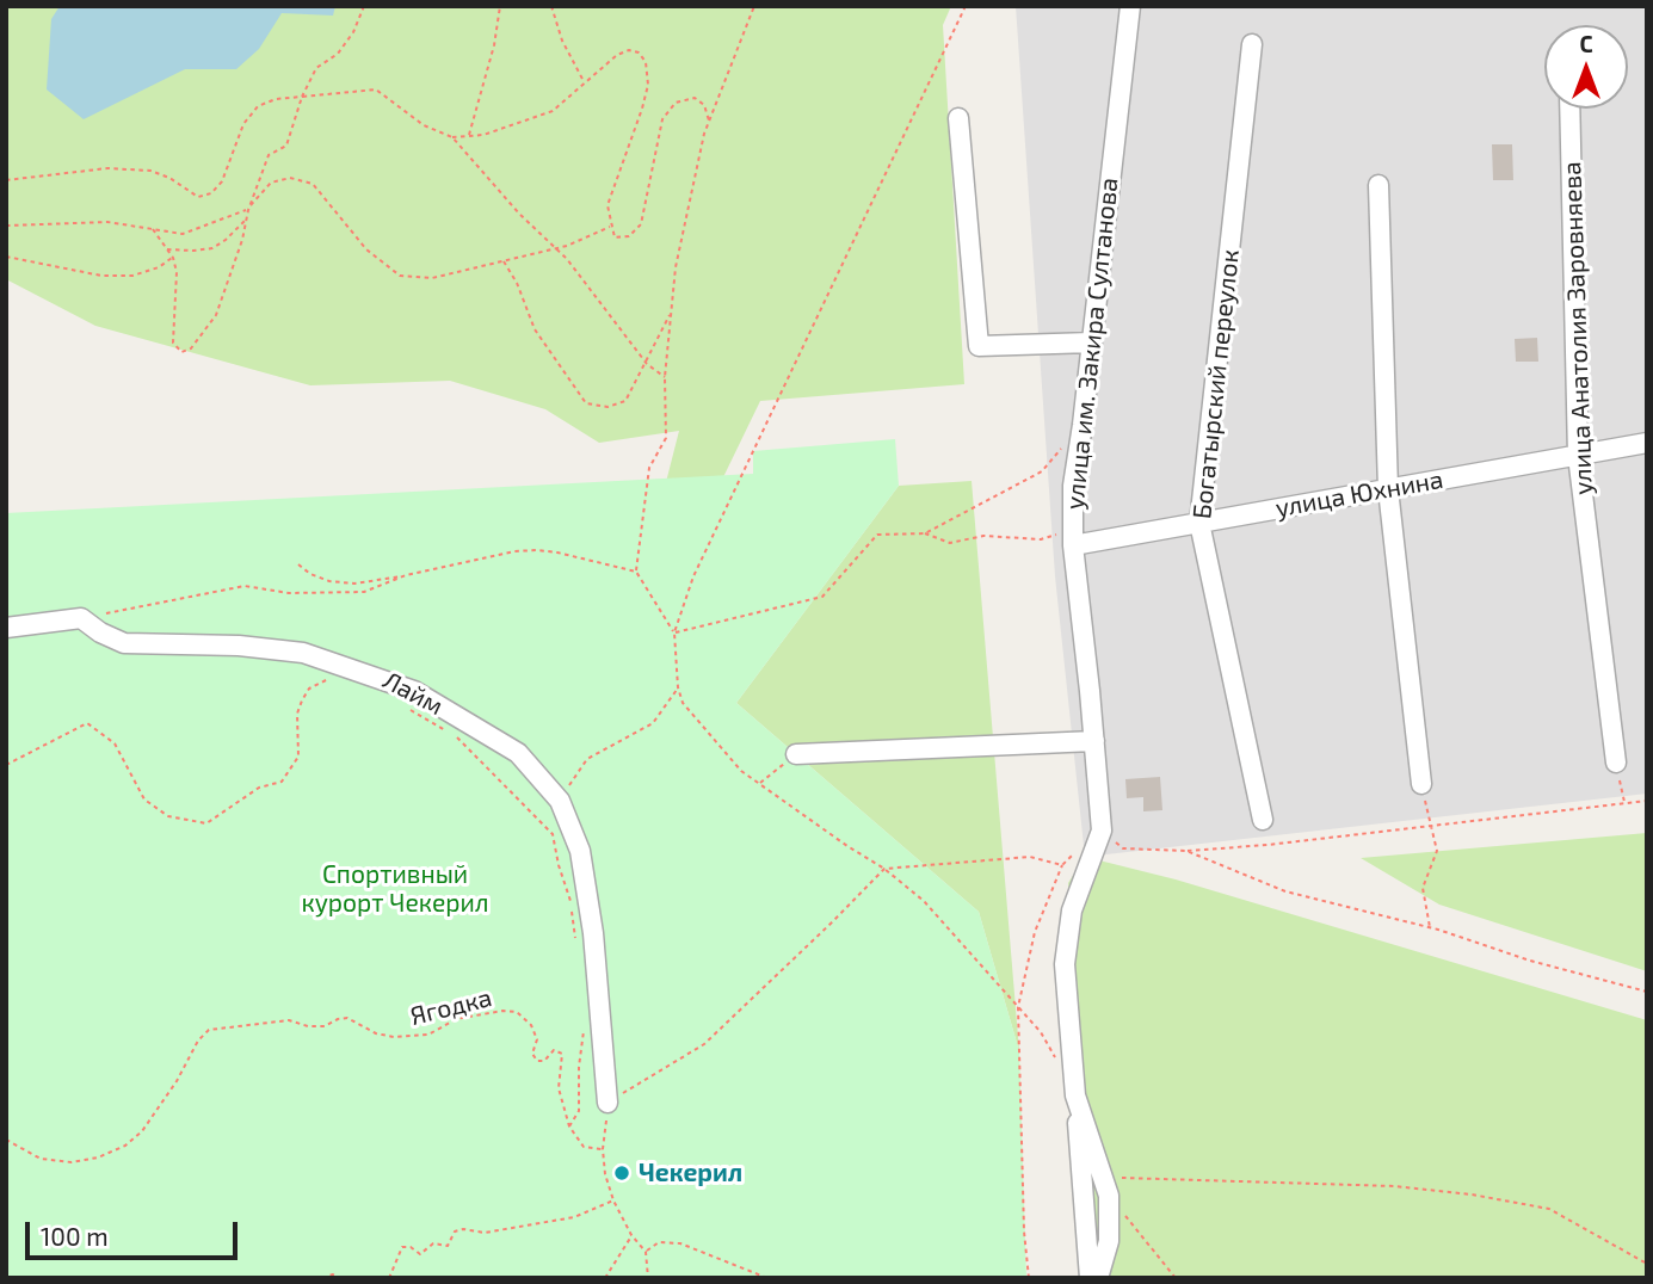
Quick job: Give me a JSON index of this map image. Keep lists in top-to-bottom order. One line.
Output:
{"streets":{"street":["улица Анатолия Заровняева","улица им. Закира Султанова","Богатырский переулок","улица Юхнина"],"path":["Лайм","Ягодка"]},"crossings":[["улица Анатолия Заровняева","улица Юхнина"],["улица им. Закира Султанова","улица Юхнина"],["Богатырский переулок","улица Юхнина"]],"parks":["Спортивный курорт Чекерил"],"places":["Чекерил"],"scale_bar":"100 m","north":"top"}
